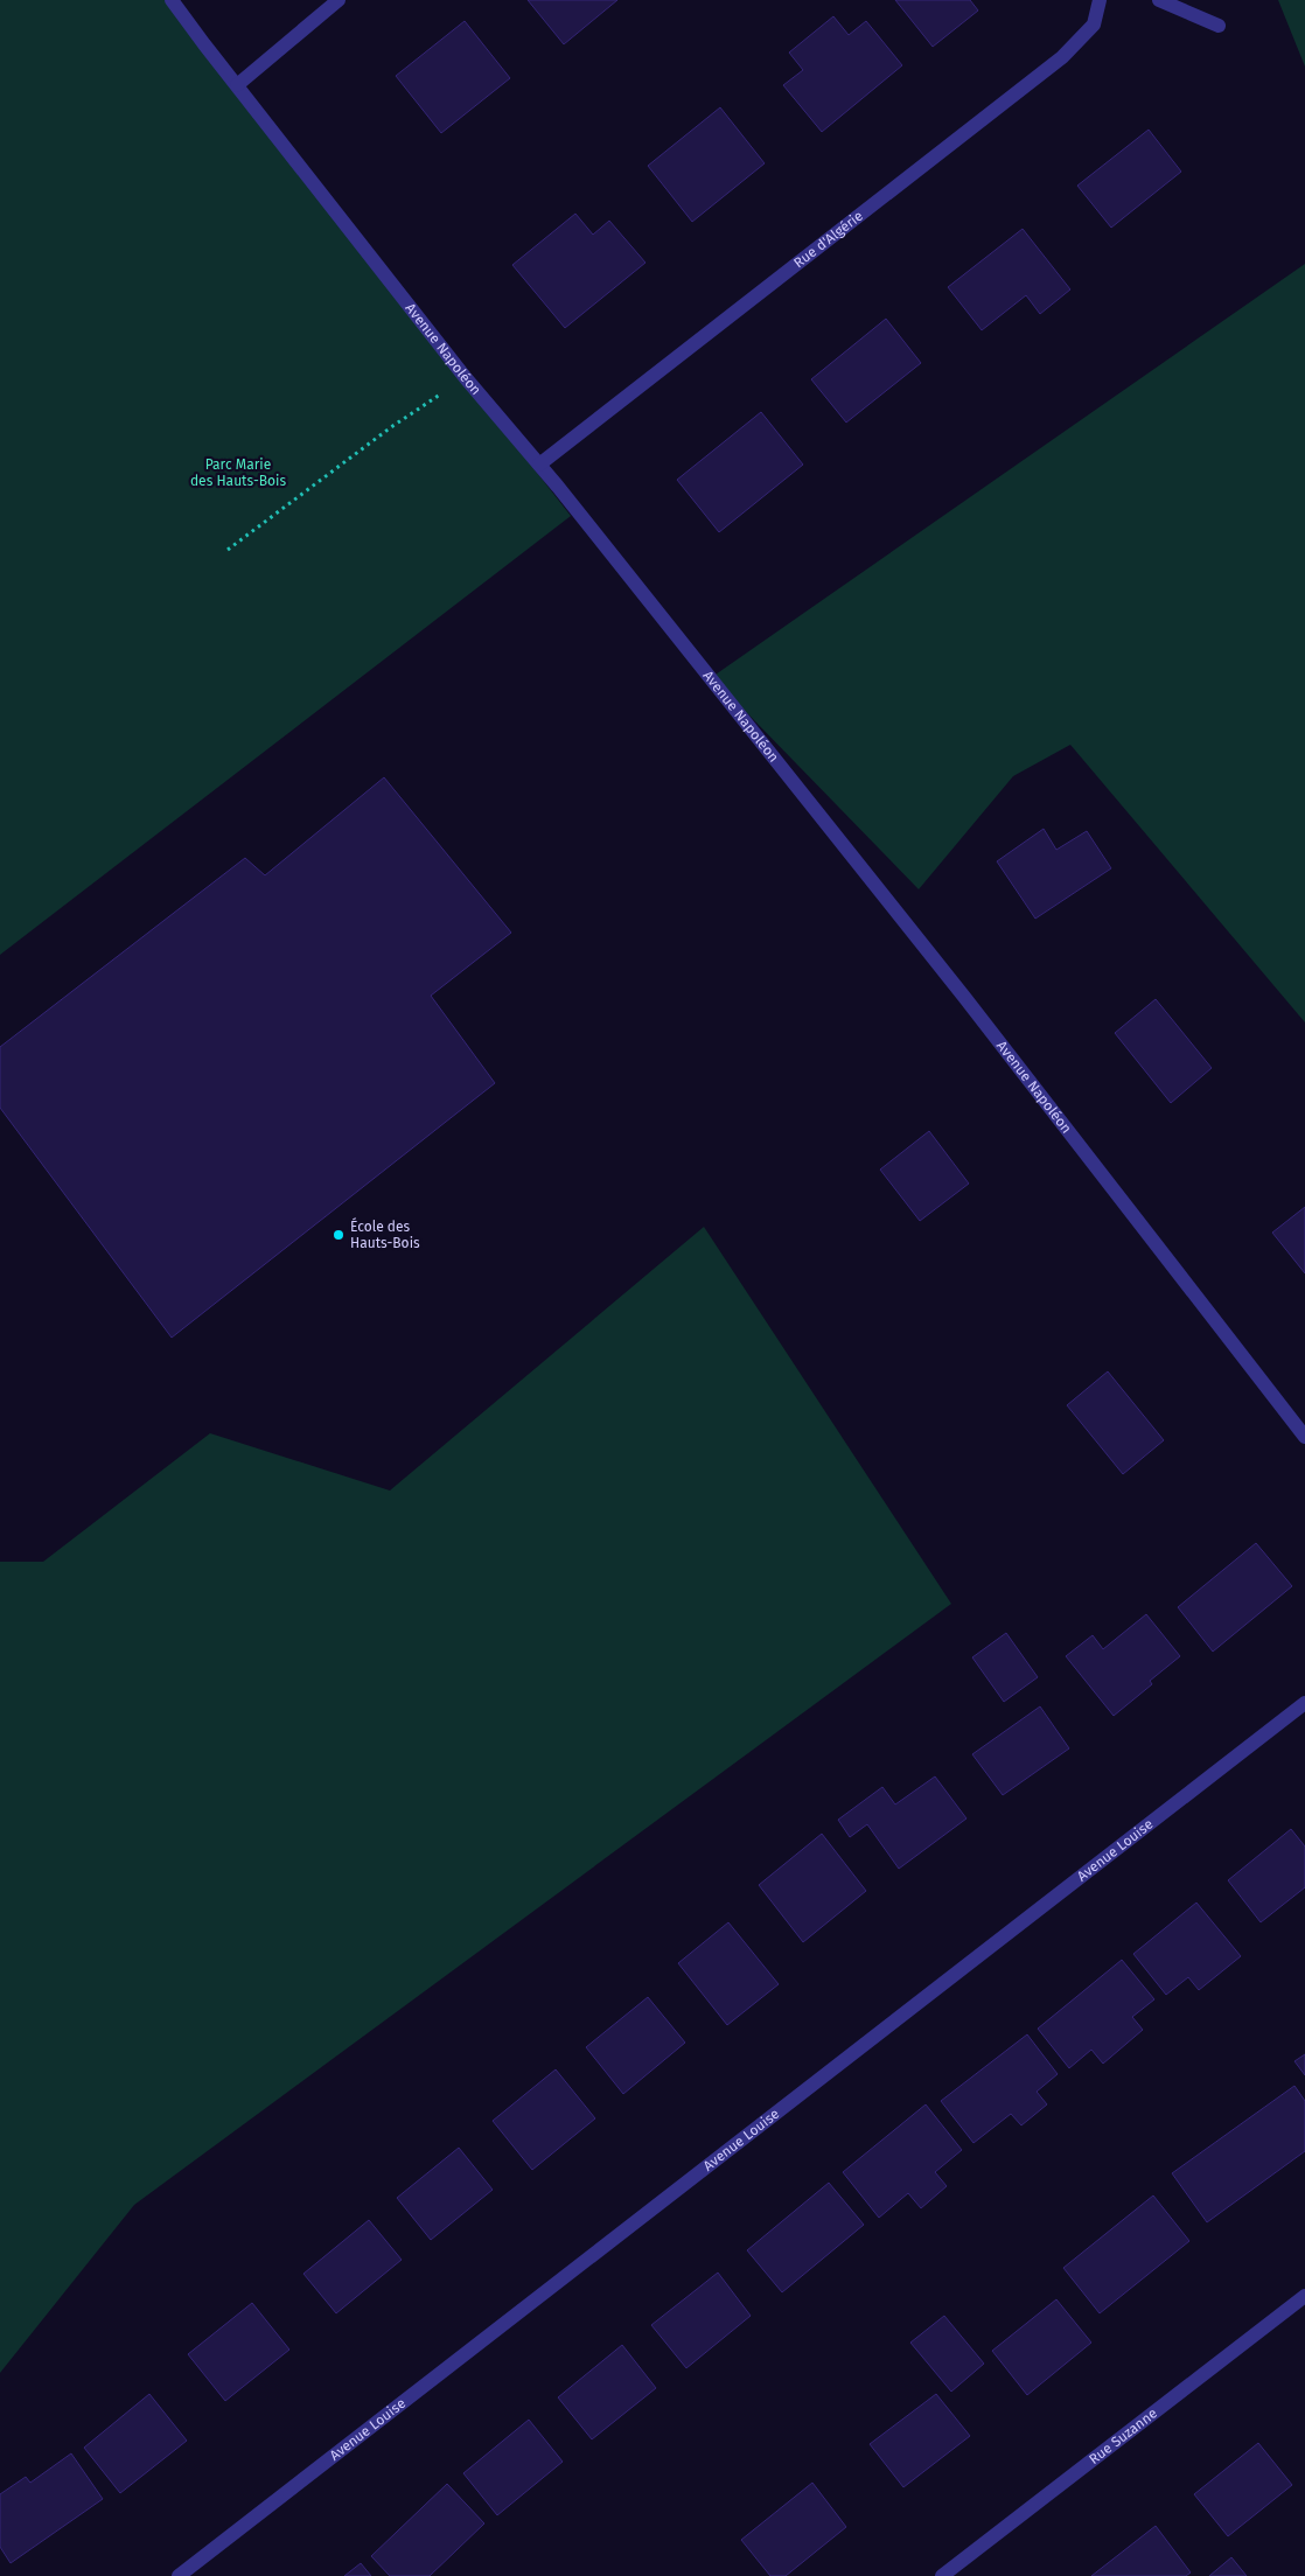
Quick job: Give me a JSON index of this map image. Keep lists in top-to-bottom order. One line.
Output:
{"streets":{"street":["Rue d'Algérie","Avenue Napoléon","Avenue Louise","Rue Suzanne"]},"crossings":[["Rue d'Algérie","Avenue Napoléon"]],"parks":["Parc Marie des Hauts-Bois"],"places":["École des Hauts-Bois"]}
